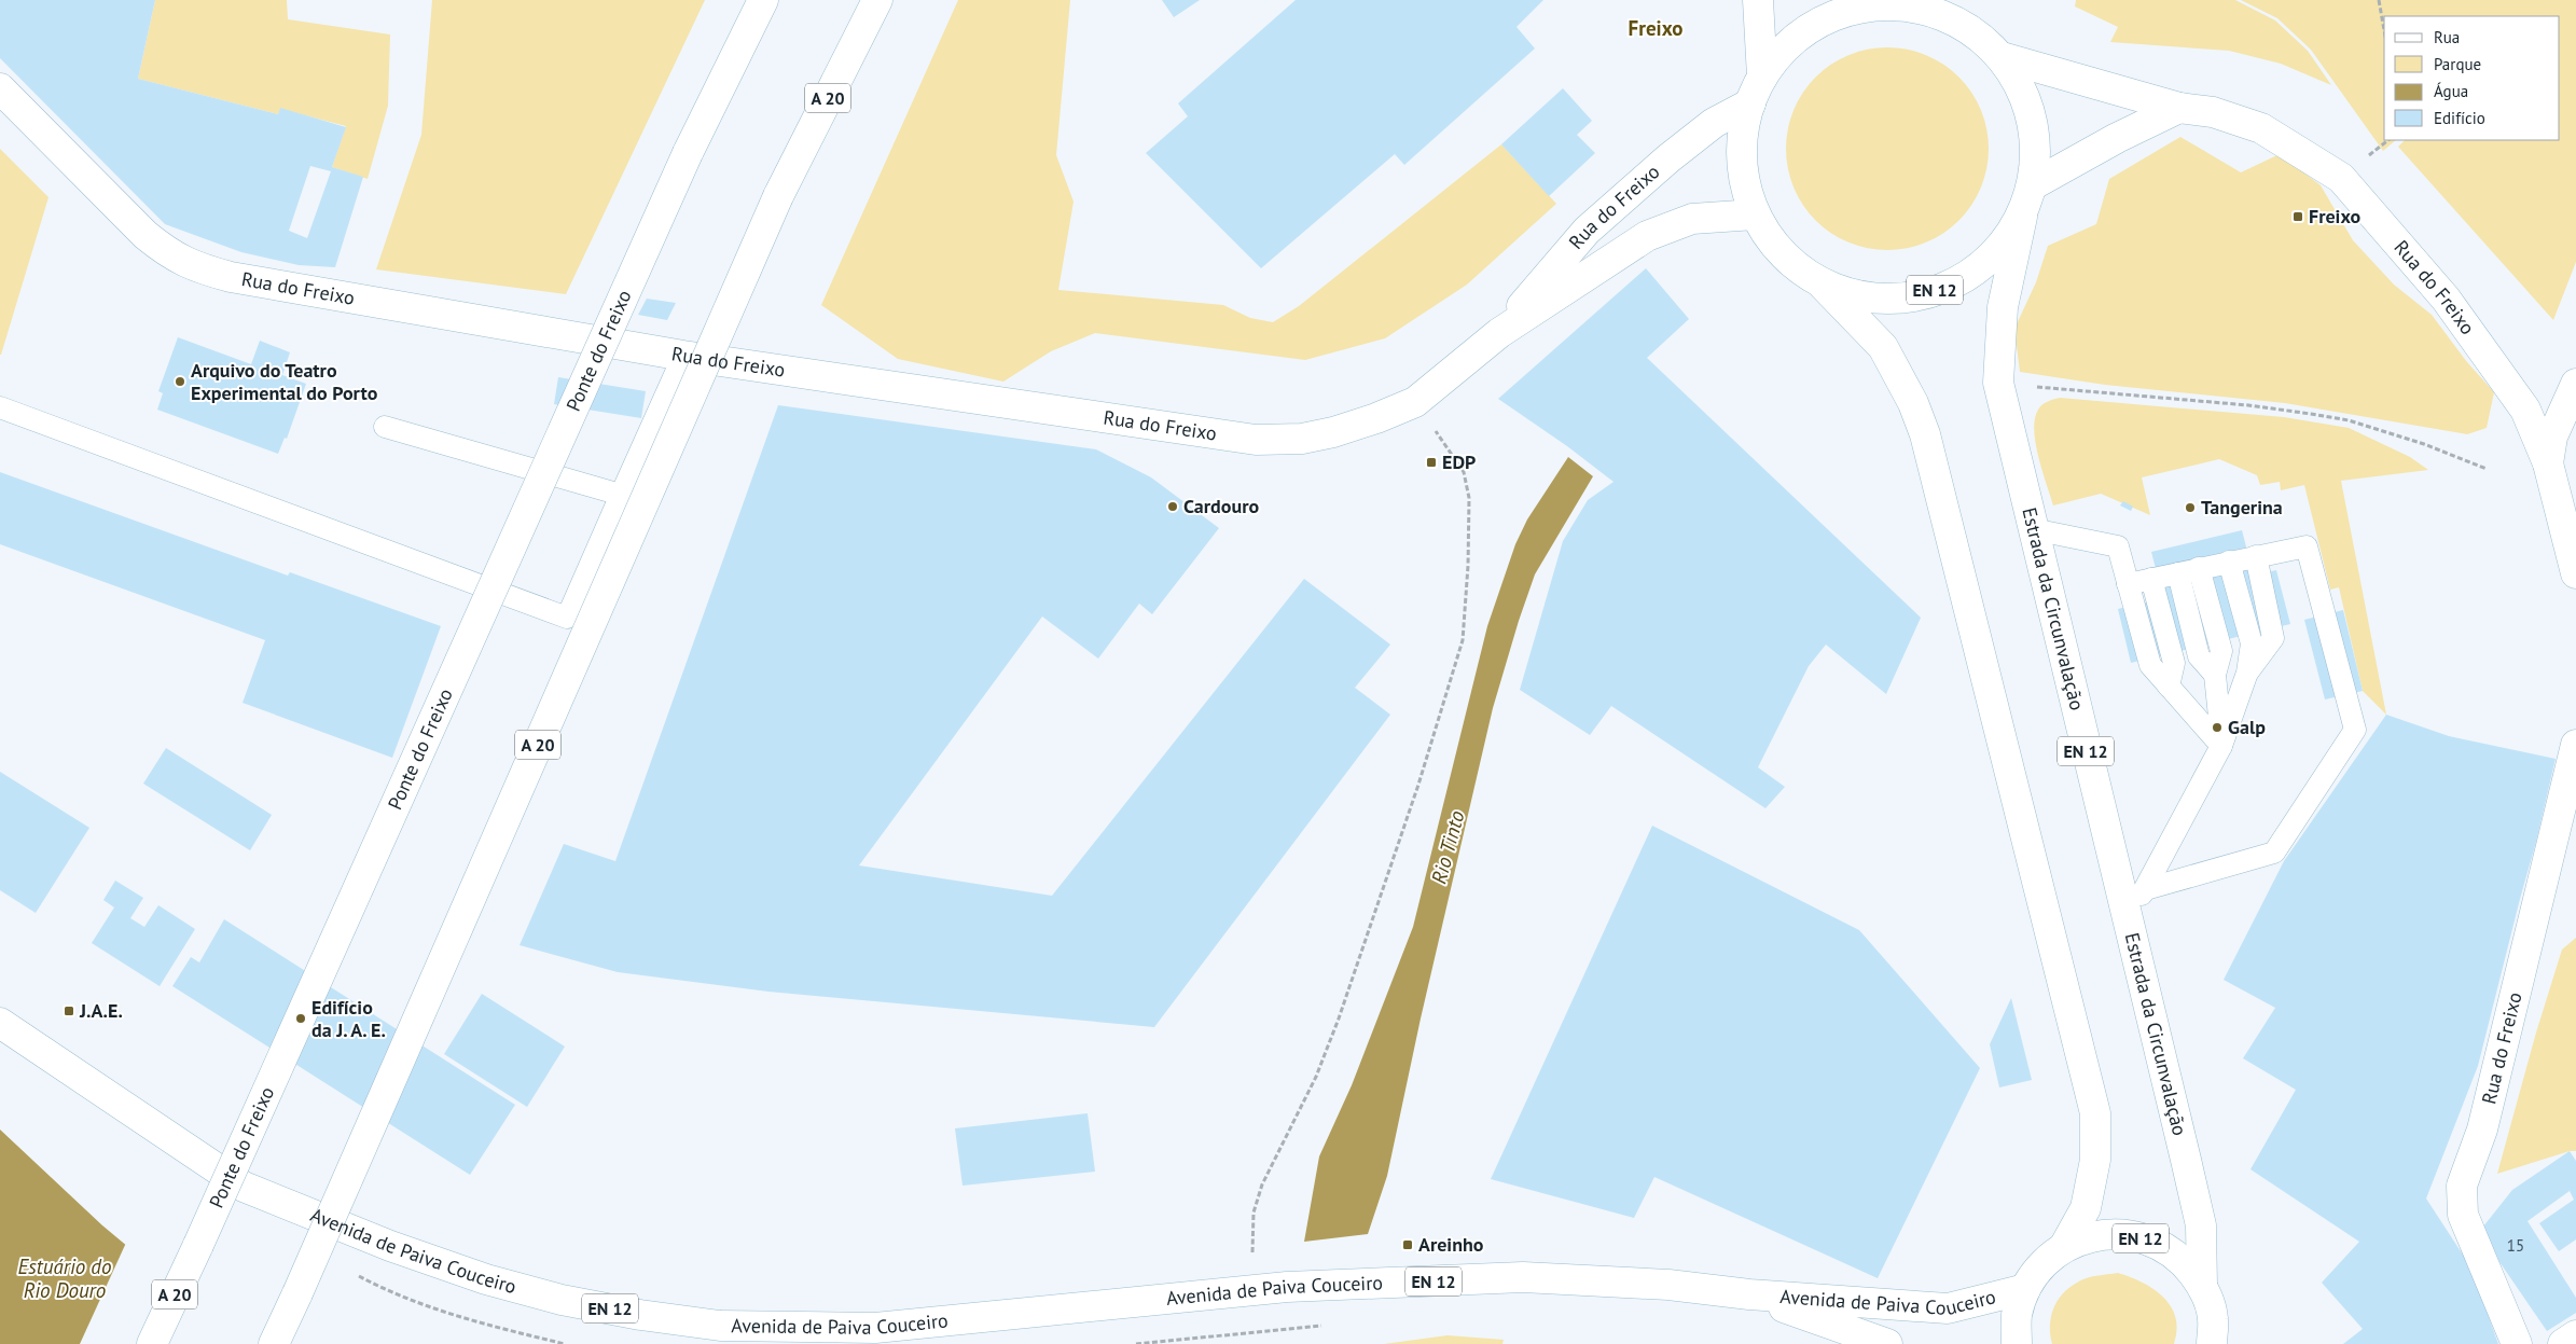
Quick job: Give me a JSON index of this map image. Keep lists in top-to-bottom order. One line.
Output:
{"streets":{"main road":["A 20","Rua do Freixo","EN 12","Ponte do Freixo","Estrada da Circunvalação","Avenida de Paiva Couceiro"]},"crossings":[["Rua do Freixo","EN 12"],["EN 12","Estrada da Circunvalação"],["EN 12","Avenida de Paiva Couceiro"]],"districts":["Freixo"],"water":["Rio Tinto","Estuário do Rio Douro"],"places":{"transit":["Freixo","EDP","J.A.E.","Areinho"],"other":["Arquivo do Teatro Experimental do Porto","Cardouro","Tangerina","Galp","Edifício da J. A. E."]},"house_numbers":["15"],"legend":["Rua","Parque","Água","Edifício"]}
